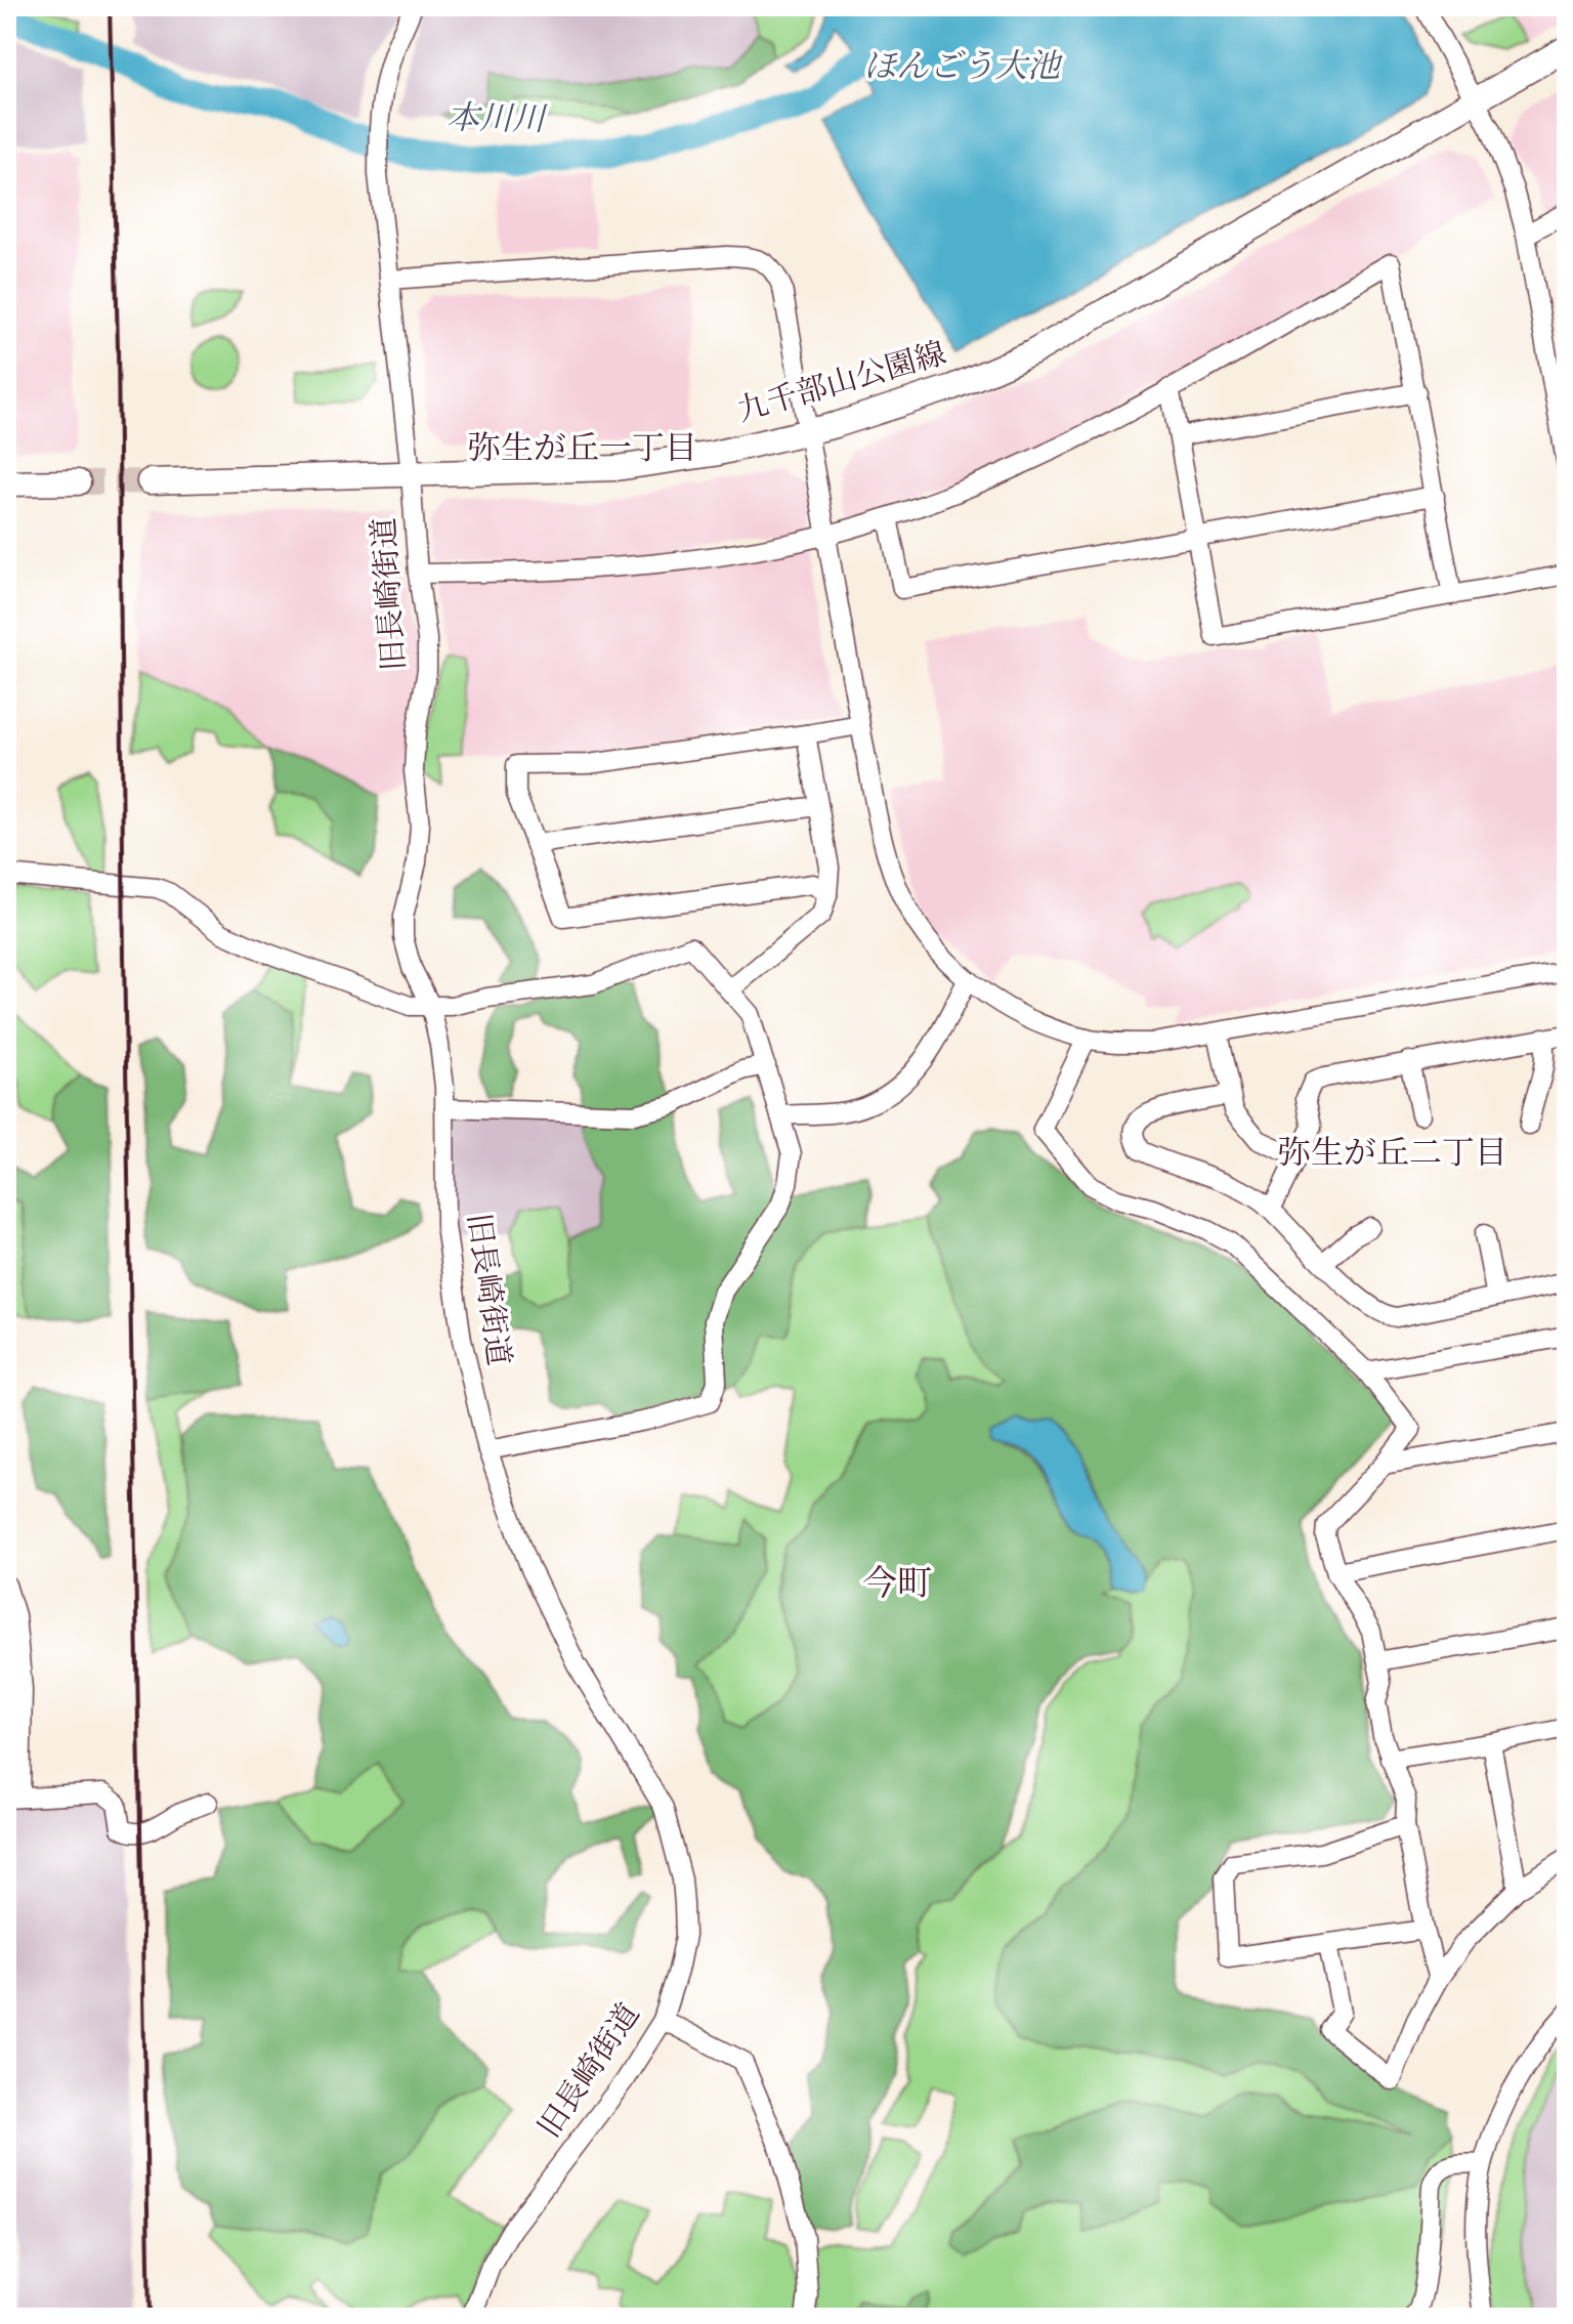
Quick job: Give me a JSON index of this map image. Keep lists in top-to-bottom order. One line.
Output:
{"streets":{"main road":["九千部山公園線"],"street":["旧長崎街道"]},"crossings":[["九千部山公園線","旧長崎街道"]],"districts":["弥生が丘一丁目","弥生が丘二丁目","今町"],"water":["ほんごう大池","本川川"]}
